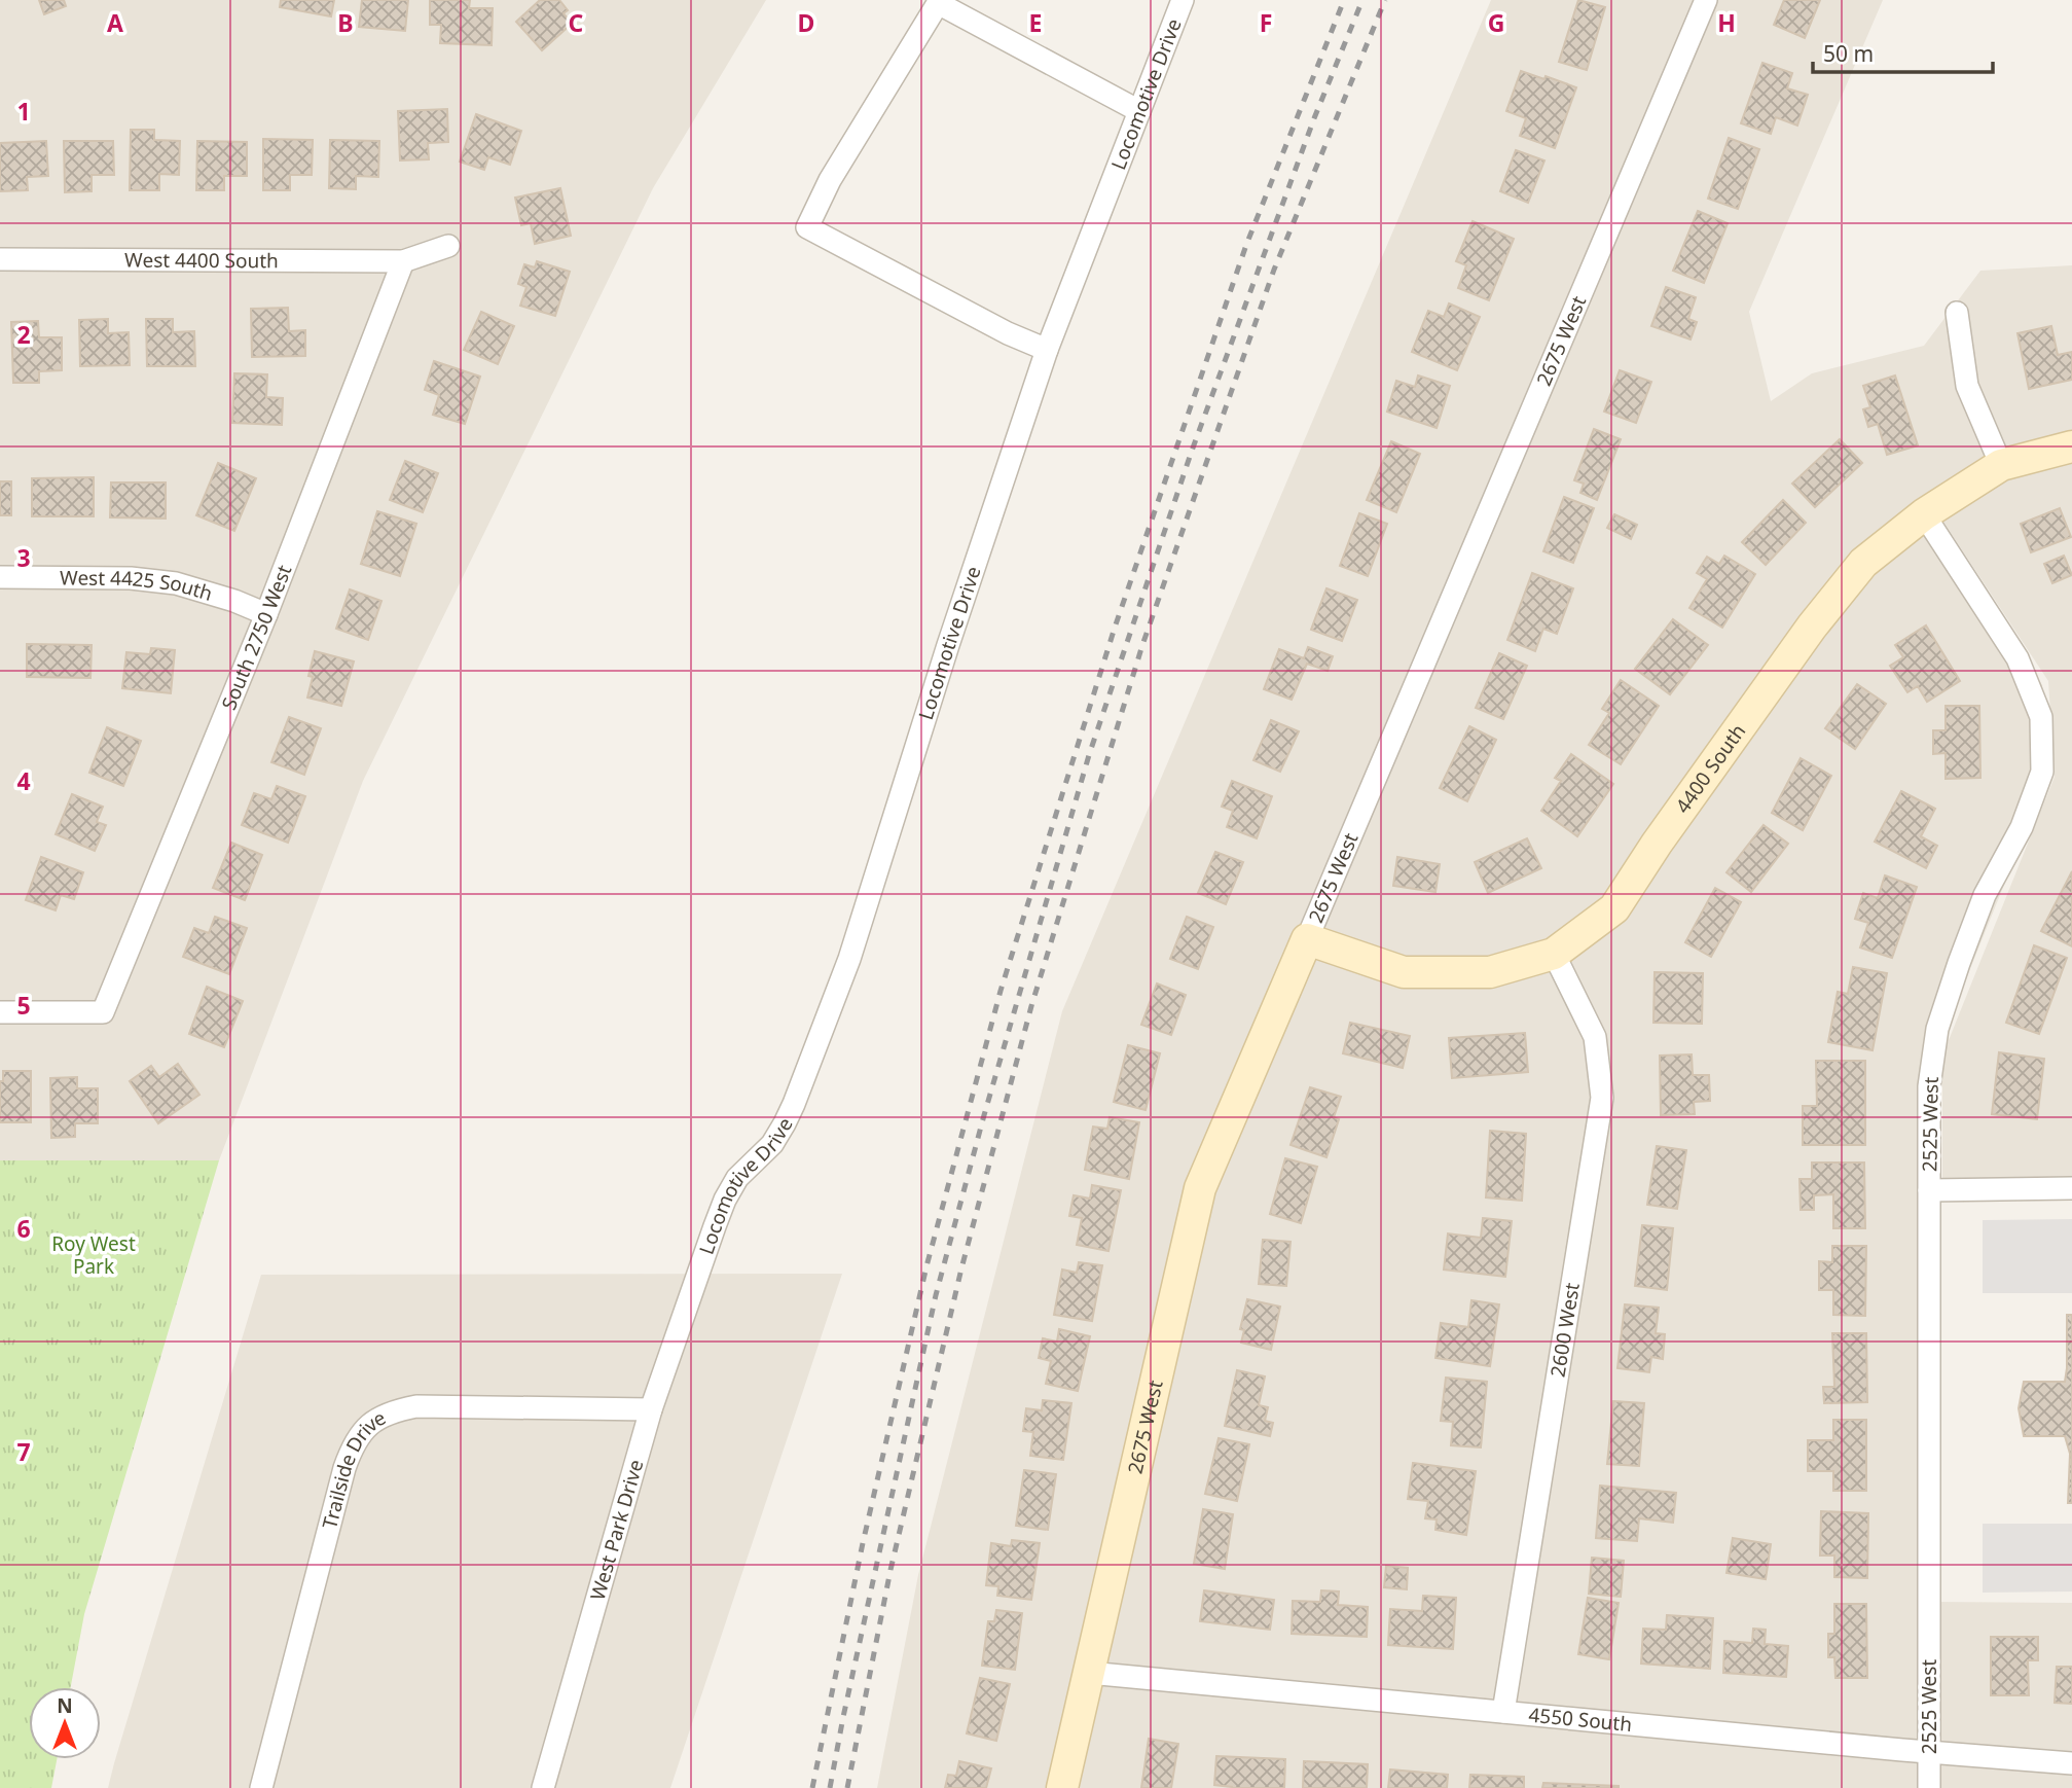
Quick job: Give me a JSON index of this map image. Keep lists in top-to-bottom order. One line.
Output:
{"streets":{"street":["Locomotive Drive","West 4400 South","2675 West","West 4425 South","South 2750 West","4400 South","2525 West","2600 West","Trailside Drive","West Park Drive","4550 South"]},"crossings":[["Locomotive Drive","West Park Drive"],["West 4400 South","South 2750 West"],["2675 West","4400 South"],["2675 West","4550 South"],["West 4425 South","South 2750 West"],["4400 South","2525 West"],["4400 South","2600 West"],["2525 West","4550 South"],["2600 West","4550 South"],["Trailside Drive","West Park Drive"]],"parks":["Roy West Park"],"scale_bar":"50 m","north":"top","grid":{"columns":["A","B","C","D","E","F","G","H"],"rows":["1","2","3","4","5","6","7"]}}
